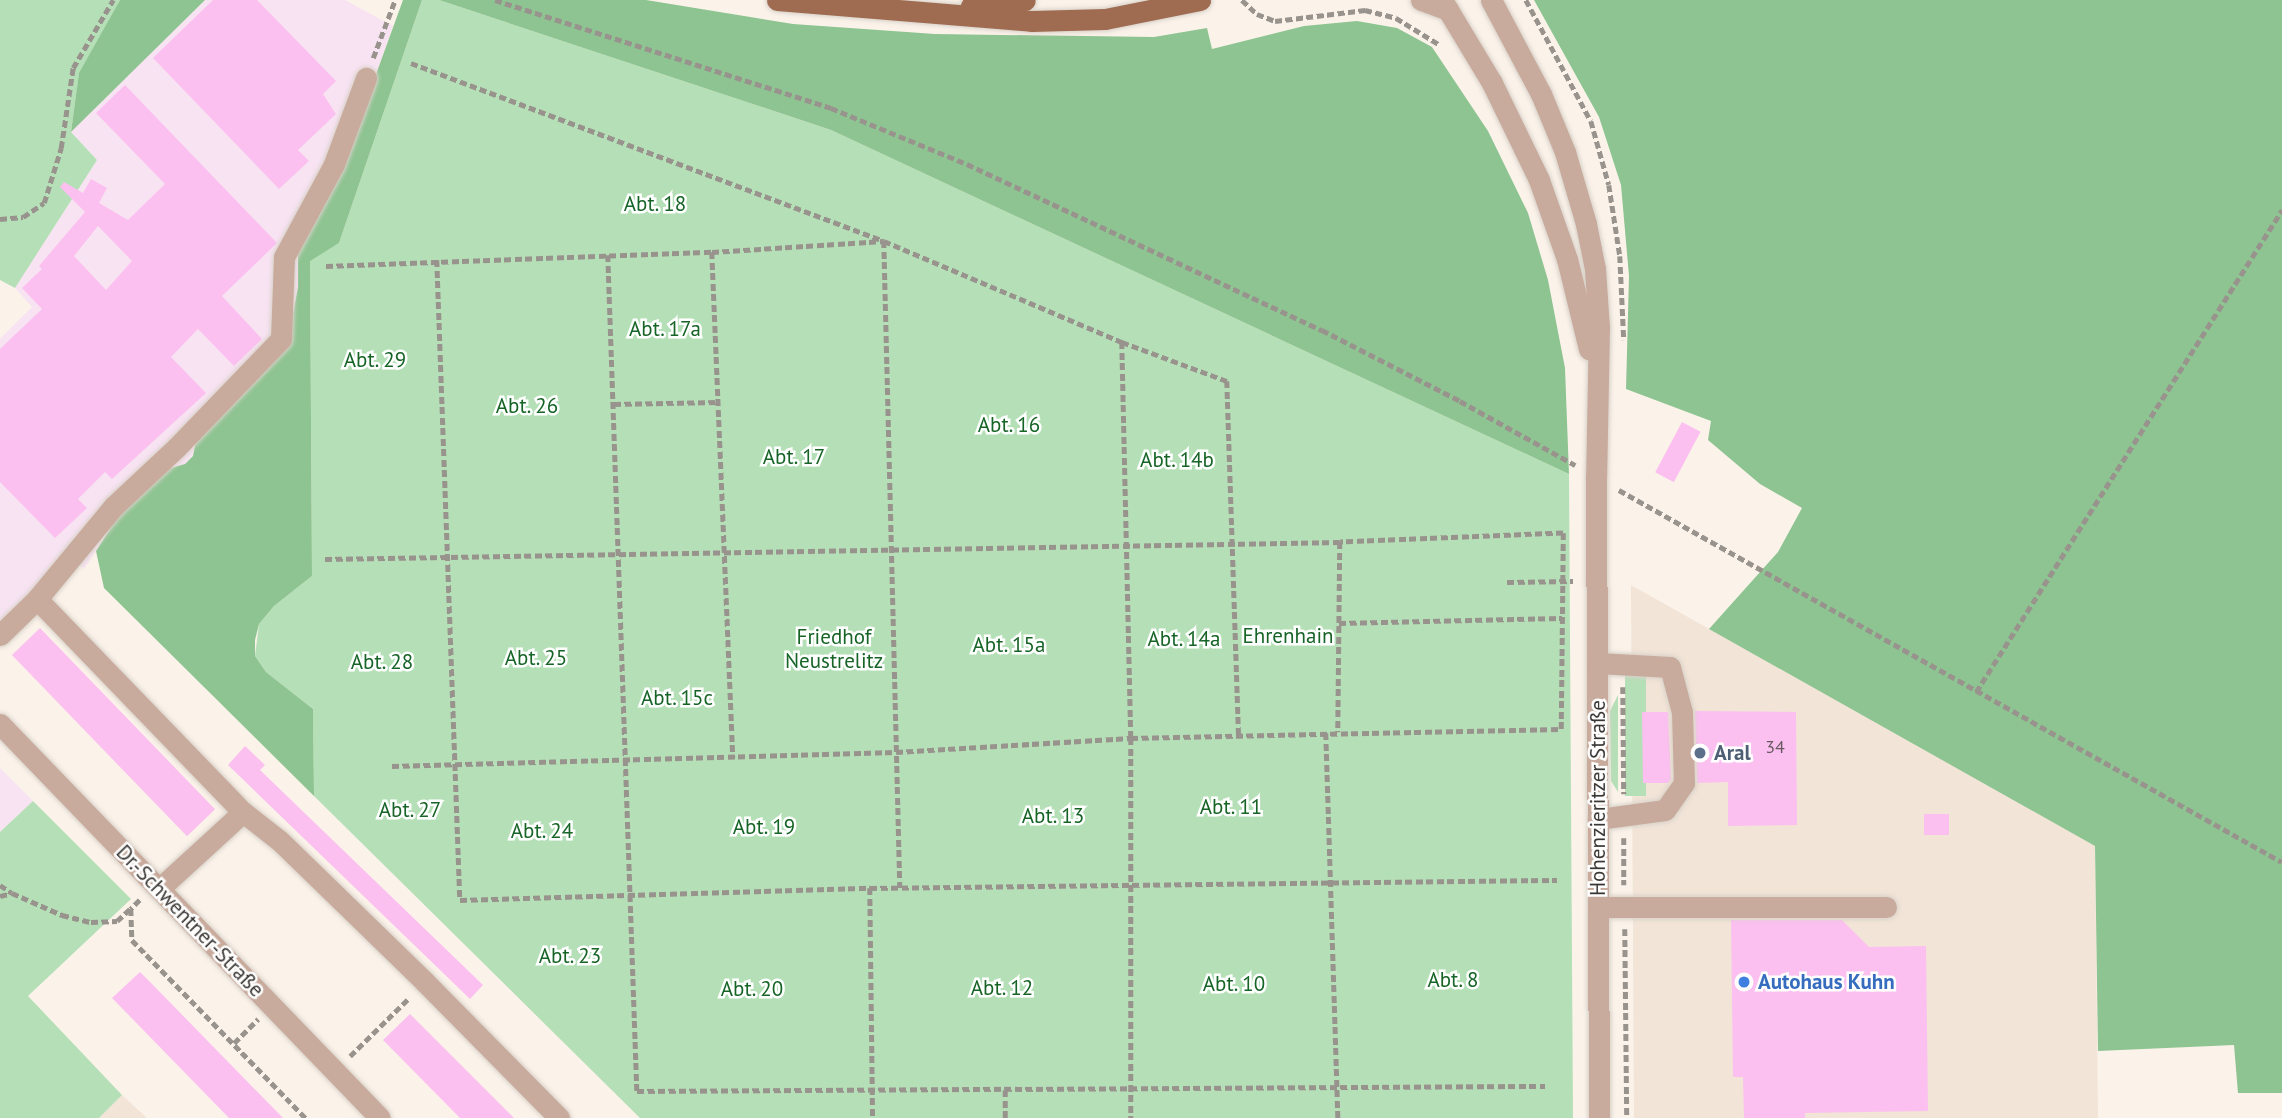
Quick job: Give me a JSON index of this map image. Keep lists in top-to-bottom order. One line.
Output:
{"streets":{"street":["Hohenzieritzer Straße","Dr.-Schwentner-Straße"]},"parks":["Abt. 18","Abt. 17a","Abt. 29","Abt. 26","Abt. 16","Abt. 17","Abt. 14b","Ehrenhain","Friedhof Neustrelitz","Abt. 14a","Abt. 15a","Abt. 25","Abt. 28","Abt. 15c","Abt. 11","Abt. 27","Abt. 13","Abt. 19","Abt. 24","Abt. 23","Abt. 8","Abt. 10","Abt. 12","Abt. 20"],"places":["Aral","Autohaus Kuhn"],"house_numbers":["34"]}
